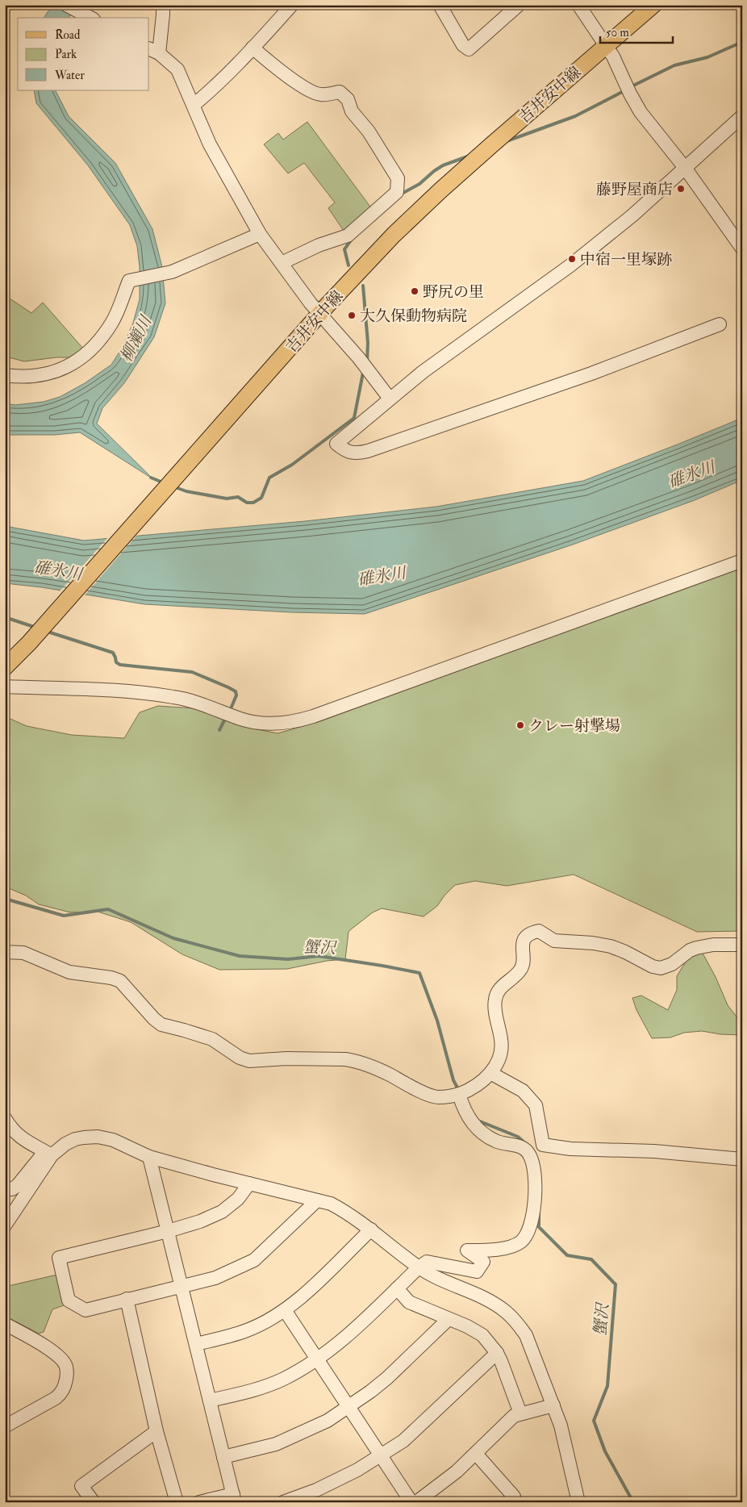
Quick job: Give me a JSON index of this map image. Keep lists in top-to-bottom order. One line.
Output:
{"streets":{"main road":["吉井安中線"]},"water":["柳瀬川","碓氷川","蟹沢"],"places":["藤野屋商店","中宿一里塚跡","野尻の里","大久保動物病院","クレー射撃場"],"legend":["Road","Park","Water"],"scale_bar":"50 m"}
